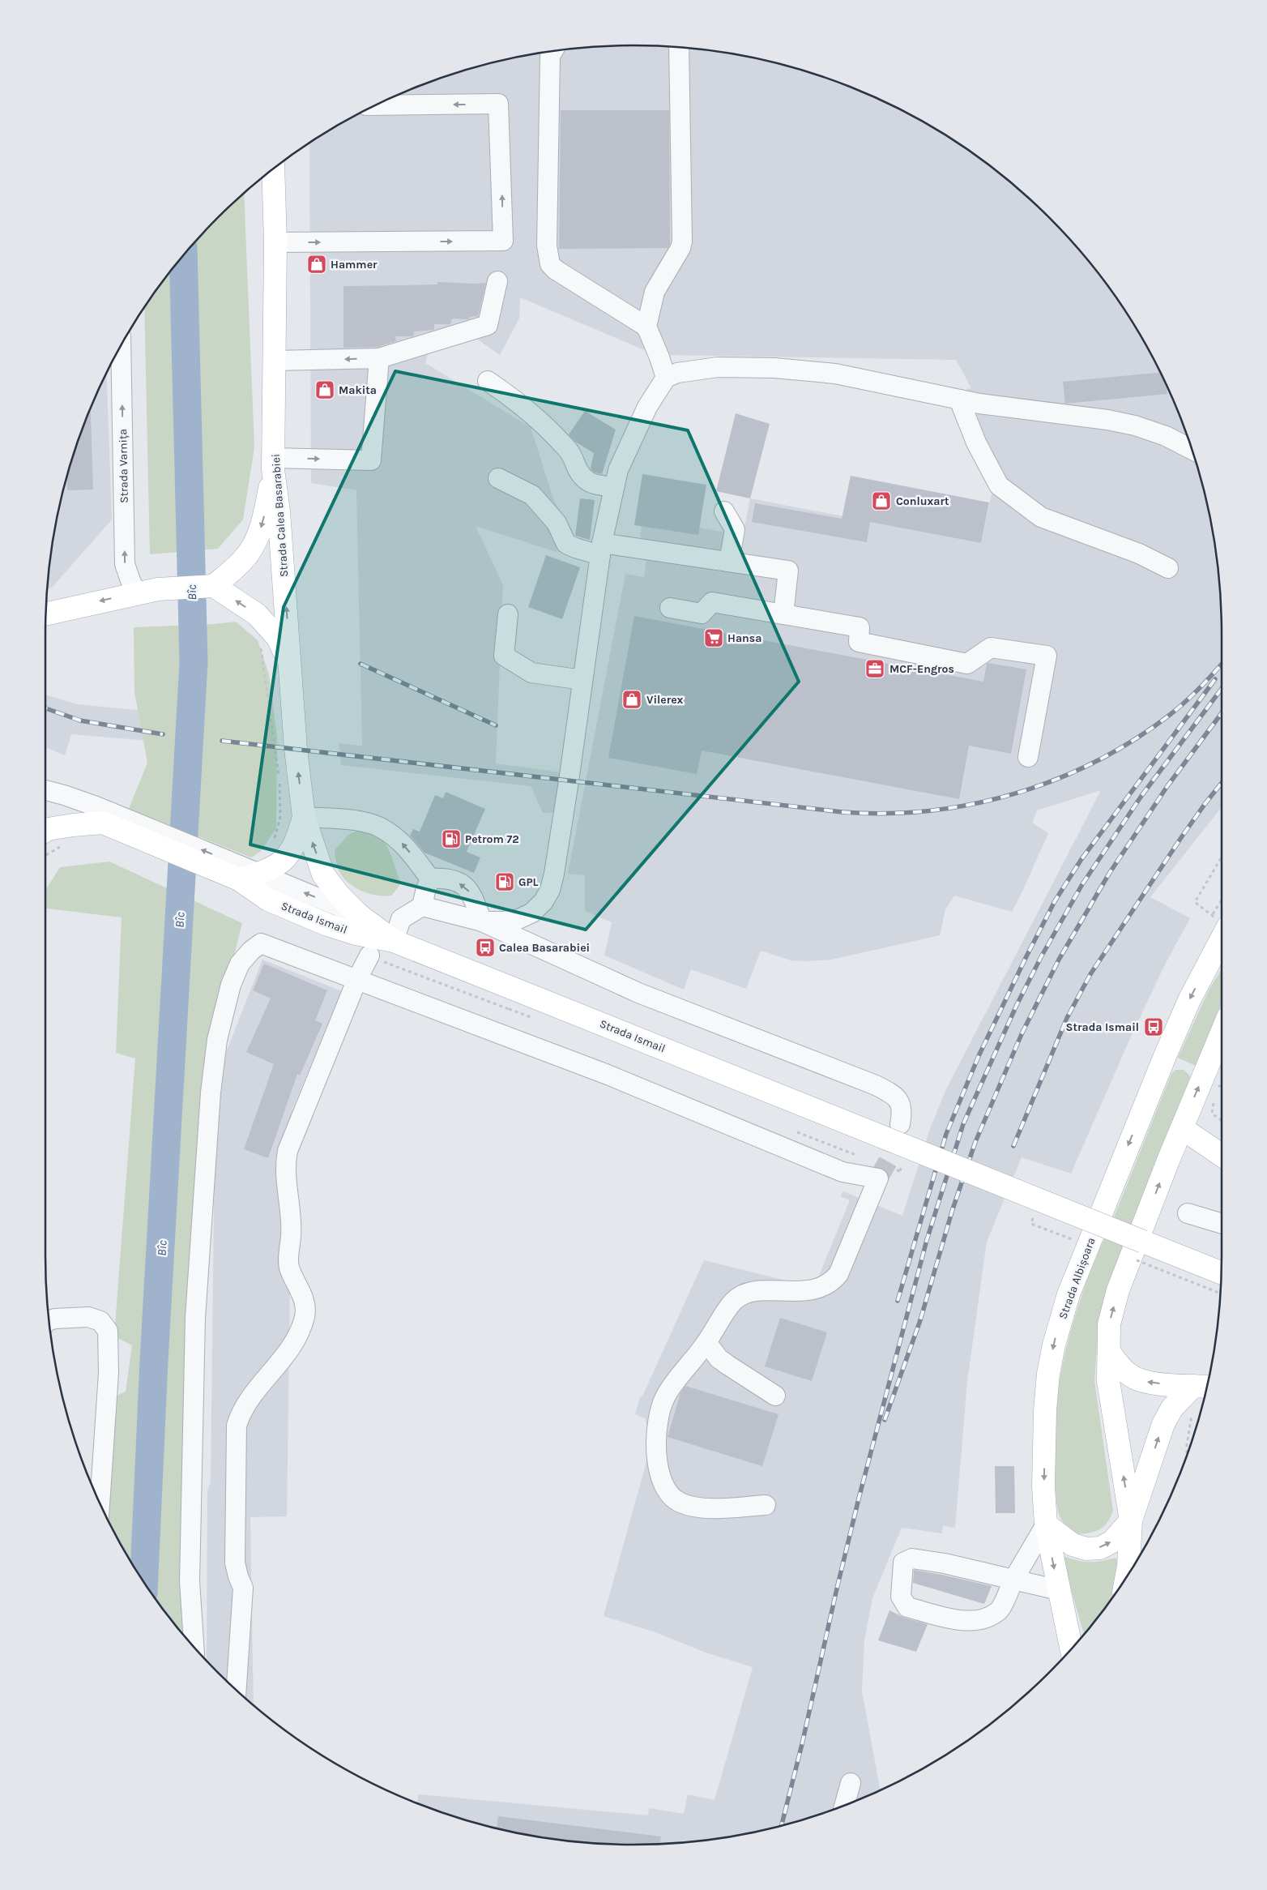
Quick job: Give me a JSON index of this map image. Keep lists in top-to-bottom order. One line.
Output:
{"streets":{"main road":["Strada Calea Basarabiei","Strada Ismail","Strada Albișoara"],"street":["Strada Varnița"]},"crossings":[["Strada Calea Basarabiei","Strada Ismail"]],"one_way":["Strada Varnița","Strada Calea Basarabiei"],"water":["Bîc"],"places":{"shop":["Hammer","Makita","Conluxart","Vilerex"],"supermarket":["Hansa"],"office":["MCF-Engros"],"fuel station":["Petrom 72","GPL"],"bus stop":["Calea Basarabiei","Strada Ismail"]}}
